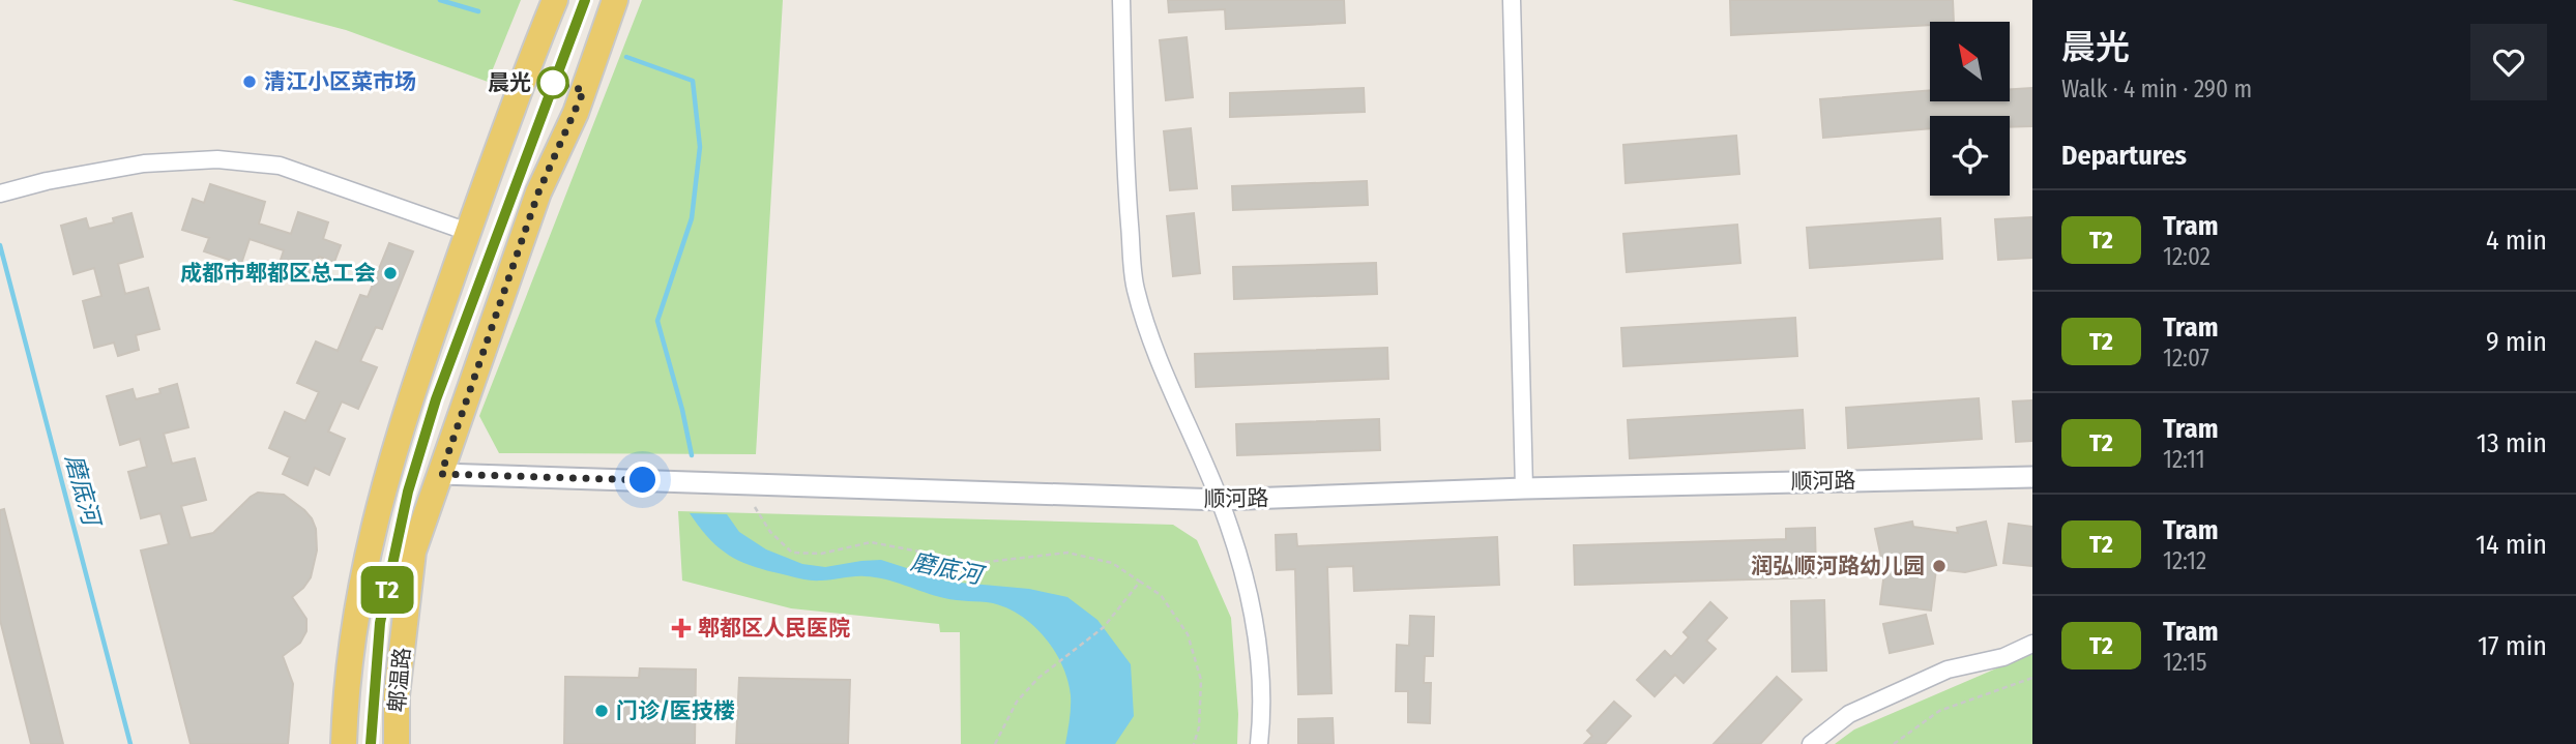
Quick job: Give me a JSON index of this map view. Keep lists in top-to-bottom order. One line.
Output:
{"streets":{"main road":["郫温路"],"street":["顺河路"]},"crossings":[["顺河路","郫温路"]],"water":["磨底河"],"places":{"other":["清江小区菜市场","晨光","成都市郫都区总工会","润弘顺河路幼儿园","门诊/医技楼"],"health":["郫都区人民医院"]},"lines":["tram line T2"],"north":"top left","page":{"on_map":"T2","heading":[["晨光","Walk · 4 min · 290 m"],"Departures"],"list":[{"mark":"T2","name":"Tram","note":"12:02","value":"4 min"},{"mark":"T2","name":"Tram","note":"12:07","value":"9 min"},{"mark":"T2","name":"Tram","note":"12:11","value":"13 min"},{"mark":"T2","name":"Tram","note":"12:12","value":"14 min"},{"mark":"T2","name":"Tram","note":"12:15","value":"17 min"}]}}
